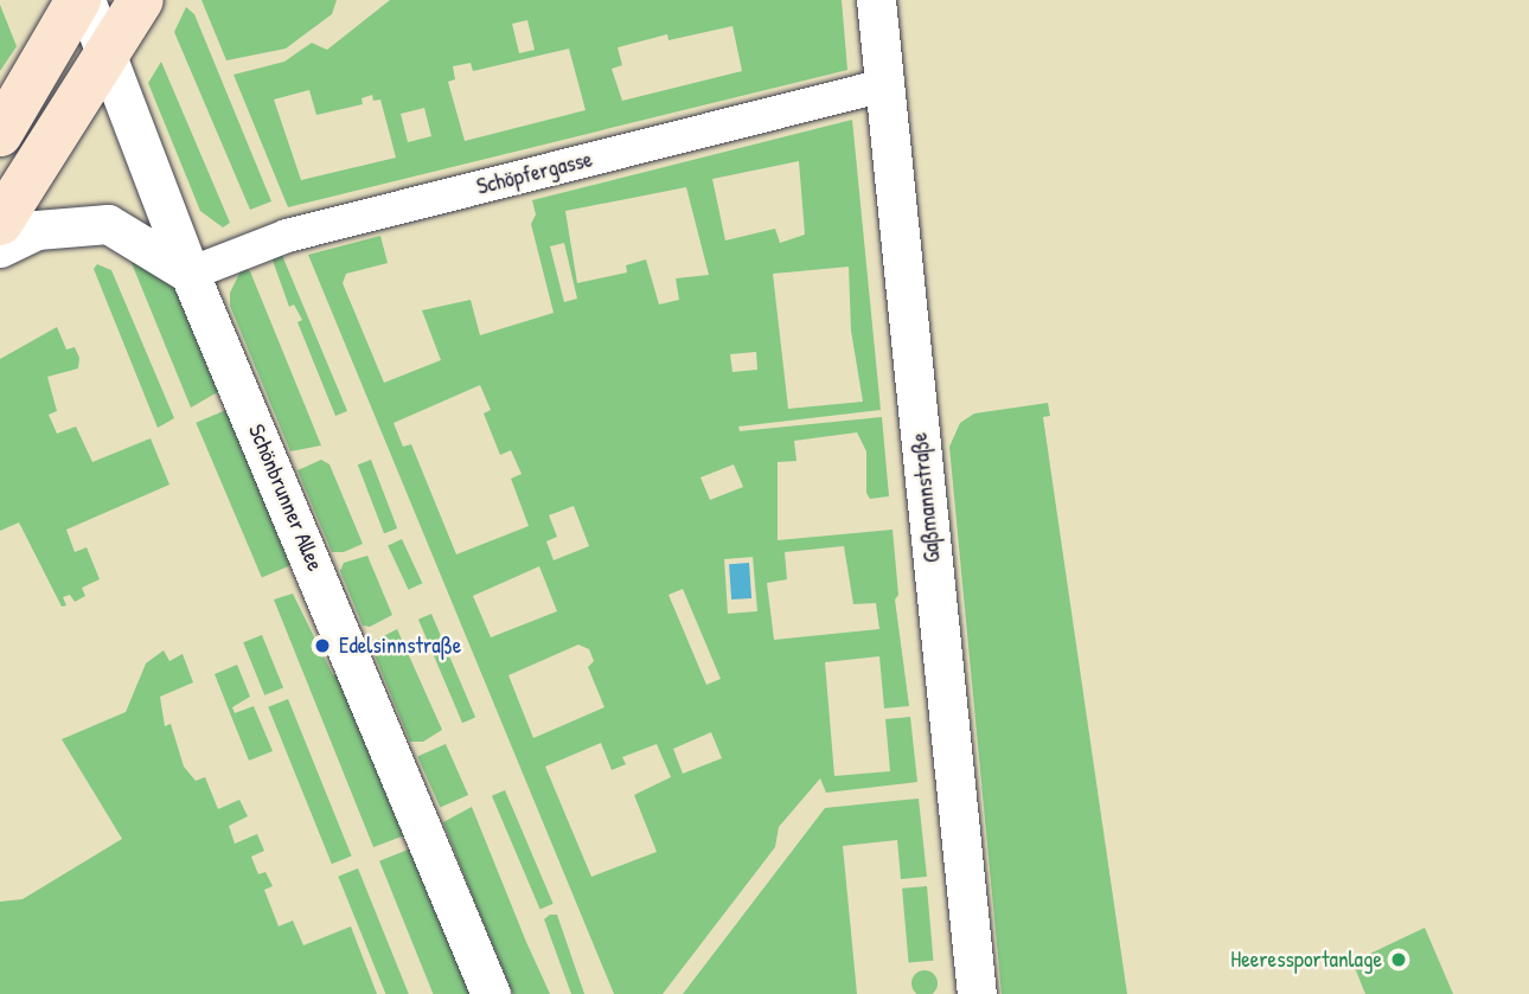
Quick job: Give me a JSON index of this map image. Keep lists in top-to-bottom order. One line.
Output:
{"streets":{"street":["Schöpfergasse","Schönbrunner Allee","Gaßmannstraße"]},"crossings":[["Schöpfergasse","Schönbrunner Allee"],["Schöpfergasse","Gaßmannstraße"]],"places":["Edelsinnstraße","Heeressportanlage"]}
